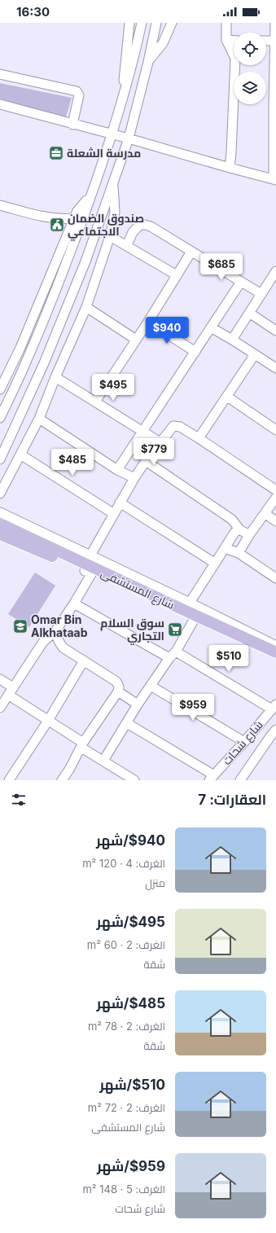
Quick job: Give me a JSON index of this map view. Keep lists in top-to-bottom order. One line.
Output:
{"streets":{"main road":["شارع المستشفى"],"street":["شارع شحات"]},"places":{"office":["مدرسة الشعلة"],"public building":["صندوق الضمان الاجتماعي"],"school or university":["Omar Bin Alkhataab"],"supermarket":["سوق السلام التجاري"]},"page":{"status":"16:30","price":["$685","$940","$495","$779","$485","$510","$959"],"heading":"العقارات: 7","list":[{"name":"$940/شهر","note":"الغرف: 4 · 120 m² · منزل"},{"name":"$495/شهر","note":"الغرف: 2 · 60 m² · شقة"},{"name":"$485/شهر","note":"الغرف: 2 · 78 m² · شقة"},{"name":"$510/شهر","note":"الغرف: 2 · 72 m² · شارع المستشفى"},{"name":"$959/شهر","note":"الغرف: 5 · 148 m² · شارع شحات"}]}}
